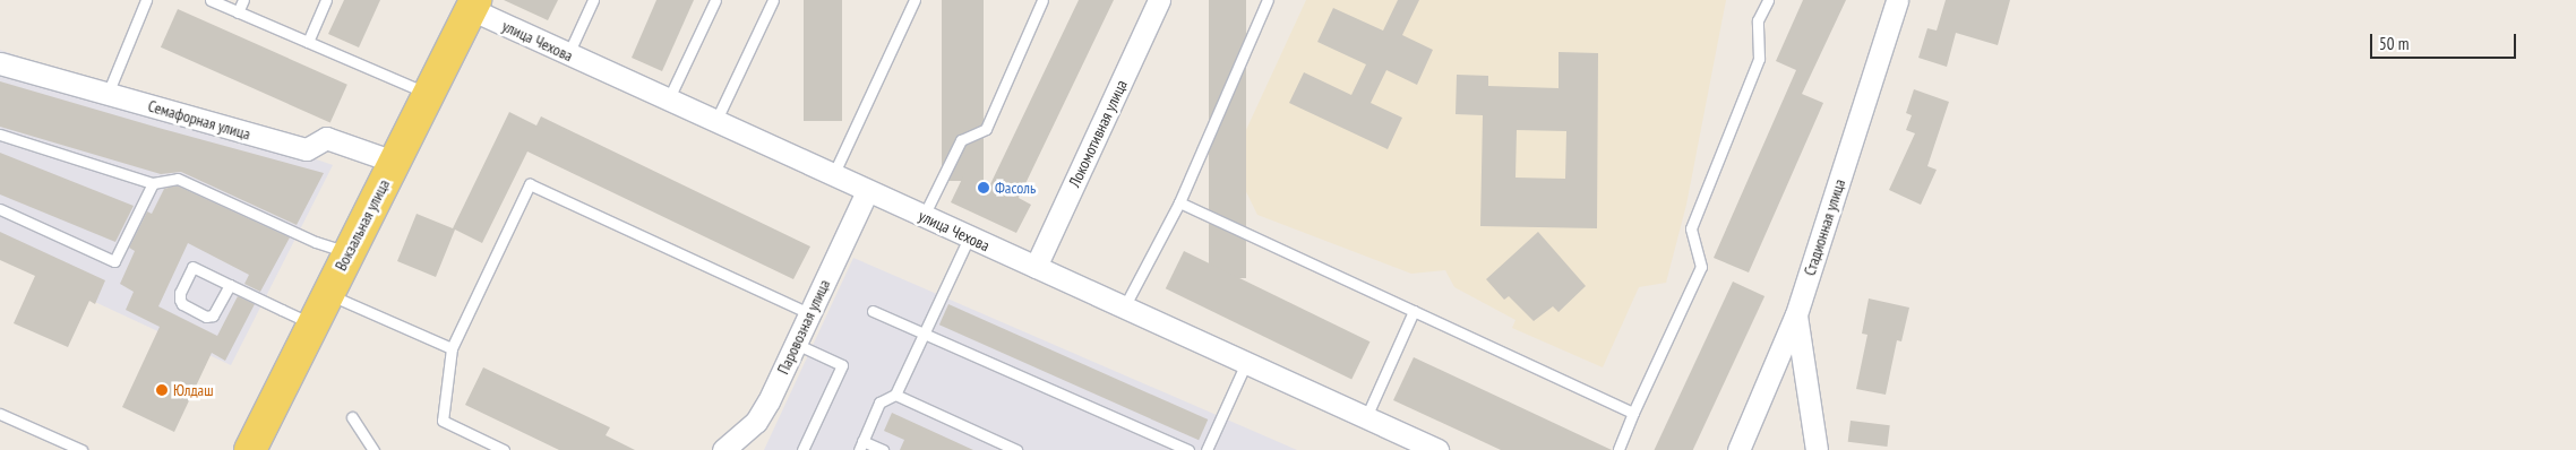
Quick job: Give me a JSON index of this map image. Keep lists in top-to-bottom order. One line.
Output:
{"streets":{"main road":["Вокзальная улица"],"street":["улица Чехова","Семафорная улица","Локомотивная улица","Стадионная улица","Паровозная улица"]},"crossings":[["улица Чехова","Локомотивная улица"],["улица Чехова","Вокзальная улица"],["улица Чехова","Паровозная улица"],["Семафорная улица","Вокзальная улица"]],"places":["Фасоль","Юлдаш"],"scale_bar":"50 m"}
